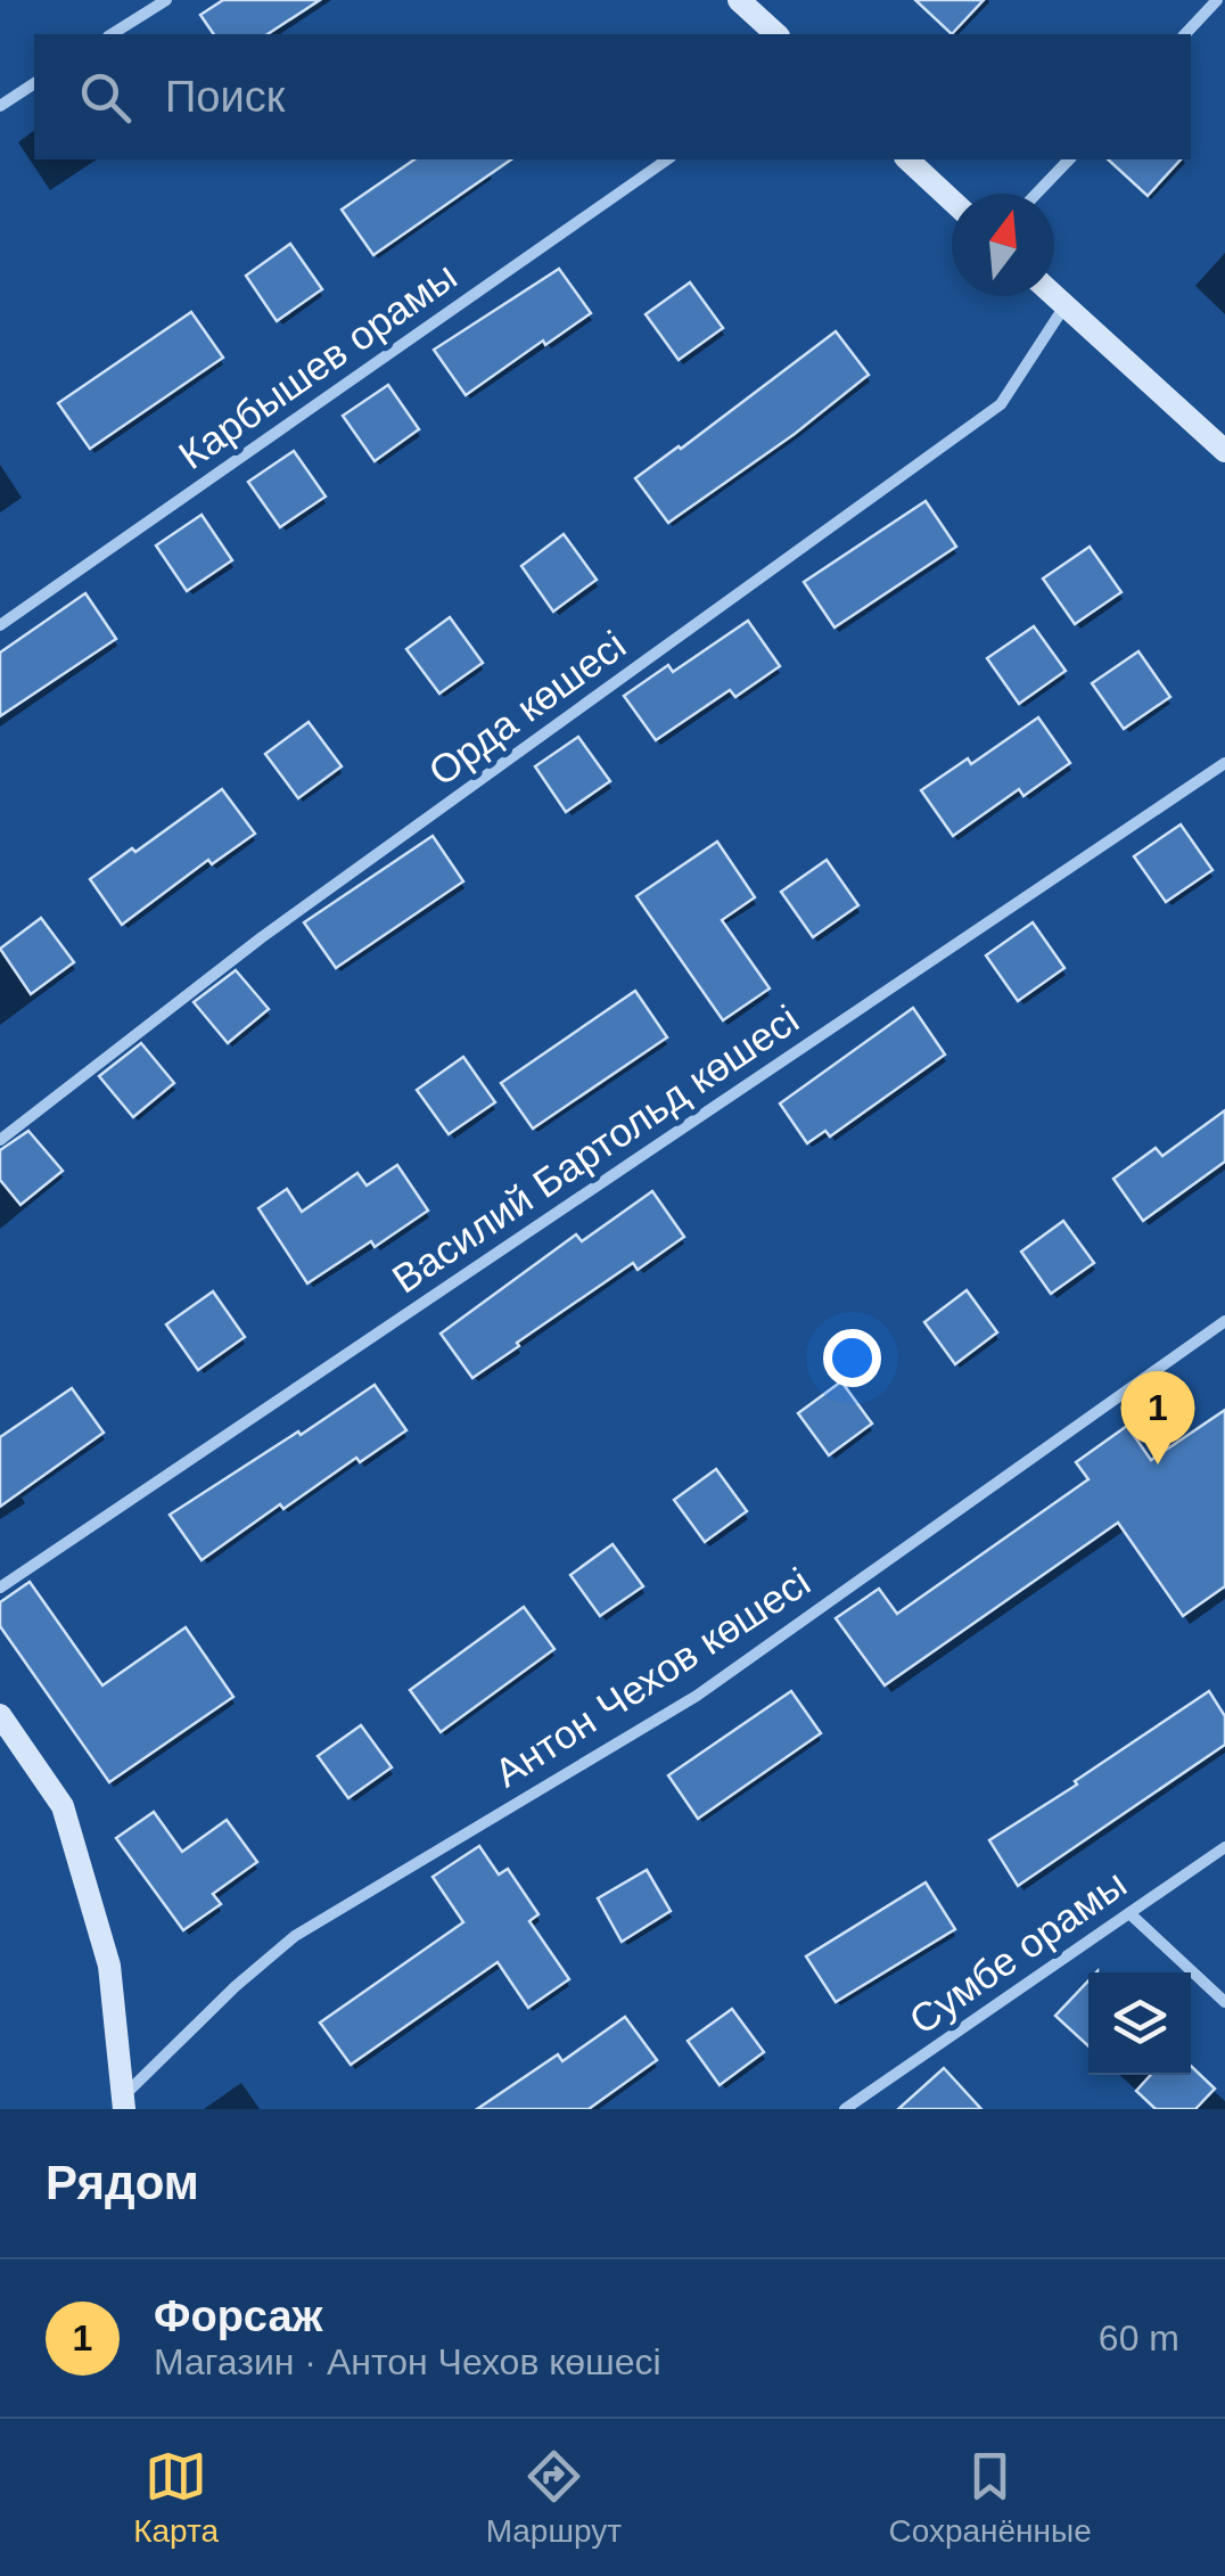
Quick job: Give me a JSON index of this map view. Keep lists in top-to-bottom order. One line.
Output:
{"streets":{"street":["Карбышев орамы","Орда көшесі","Василий Бартольд көшесі","Антон Чехов көшесі","Сумбе орамы"]},"north":"top","page":{"search":"Поиск","pins":"1","heading":"Рядом","list":[{"mark":"1","name":"Форсаж","note":"Магазин · Антон Чехов көшесі","value":"60 m"}],"nav":["Карта","Маршрут","Сохранённые"]}}
